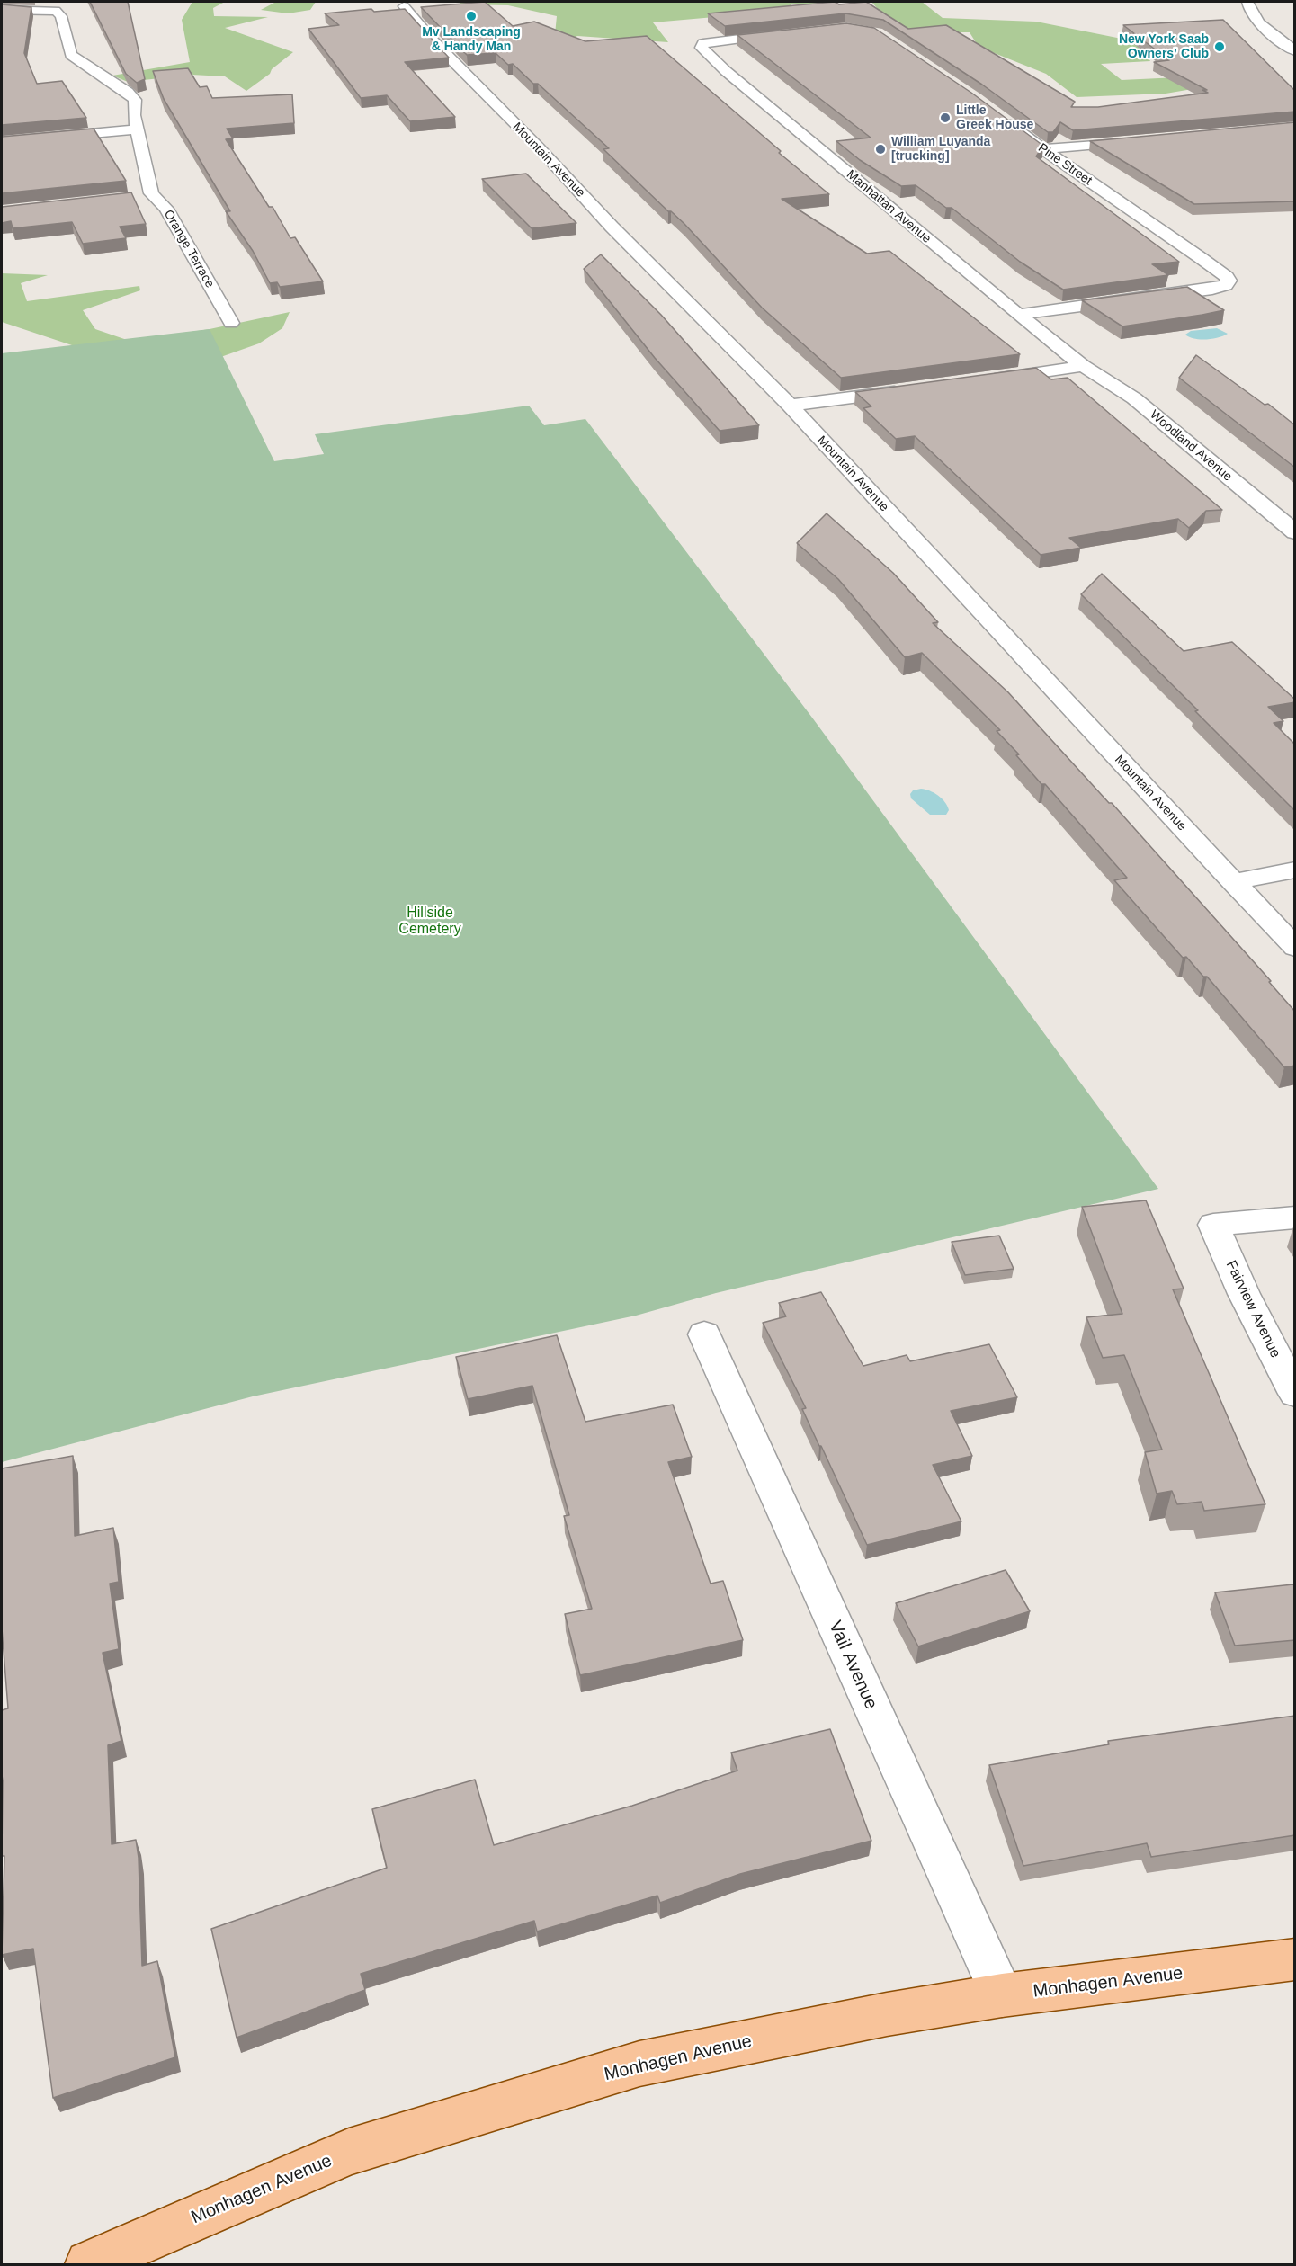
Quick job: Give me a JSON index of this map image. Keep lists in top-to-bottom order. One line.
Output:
{"streets":{"main road":["Monhagen Avenue"],"street":["Mountain Avenue","Pine Street","Manhattan Avenue","Orange Terrace","Woodland Avenue","Fairview Avenue","Vail Avenue"]},"crossings":[["Pine Street","Manhattan Avenue"],["Manhattan Avenue","Woodland Avenue"],["Vail Avenue","Monhagen Avenue"]],"parks":["Hillside Cemetery"],"places":["Mv Landscaping & Handy Man","New York Saab Owners’ Club","Little Greek House","William Luyanda [trucking]"]}
